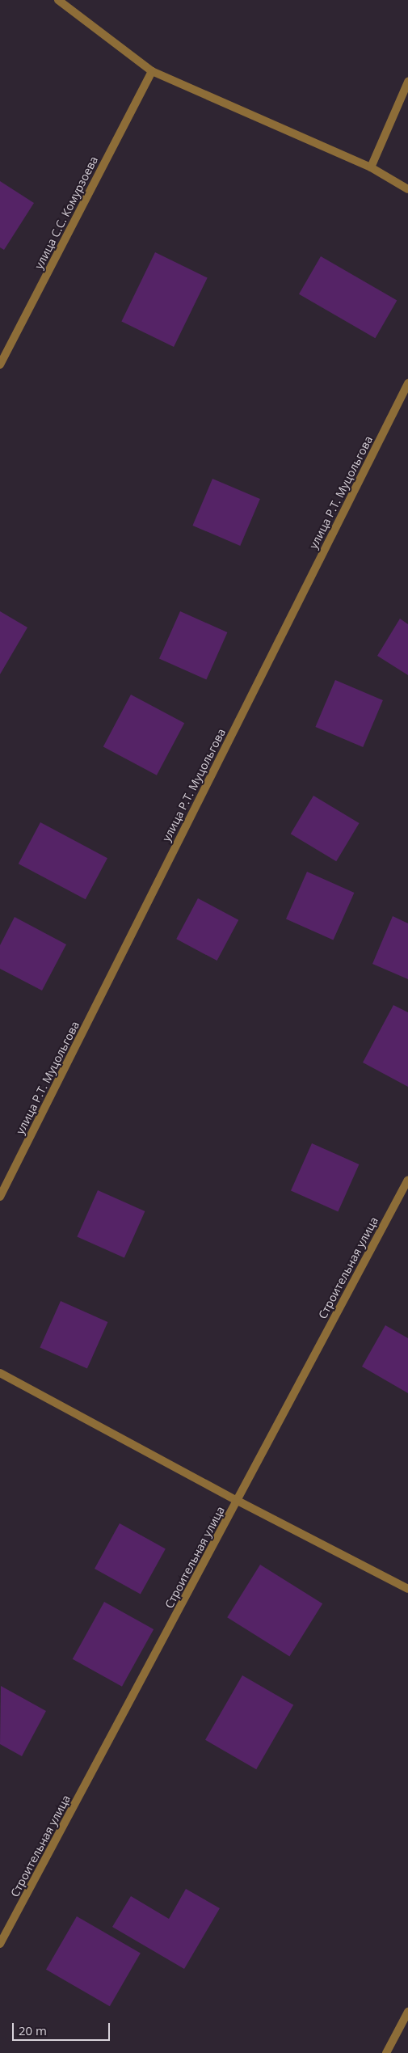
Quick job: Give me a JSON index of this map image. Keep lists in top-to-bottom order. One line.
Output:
{"streets":{"street":["улица С.С. Комурзоева","улица Р.Т. Муцольгова","Строительная улица"]},"scale_bar":"20 m"}
